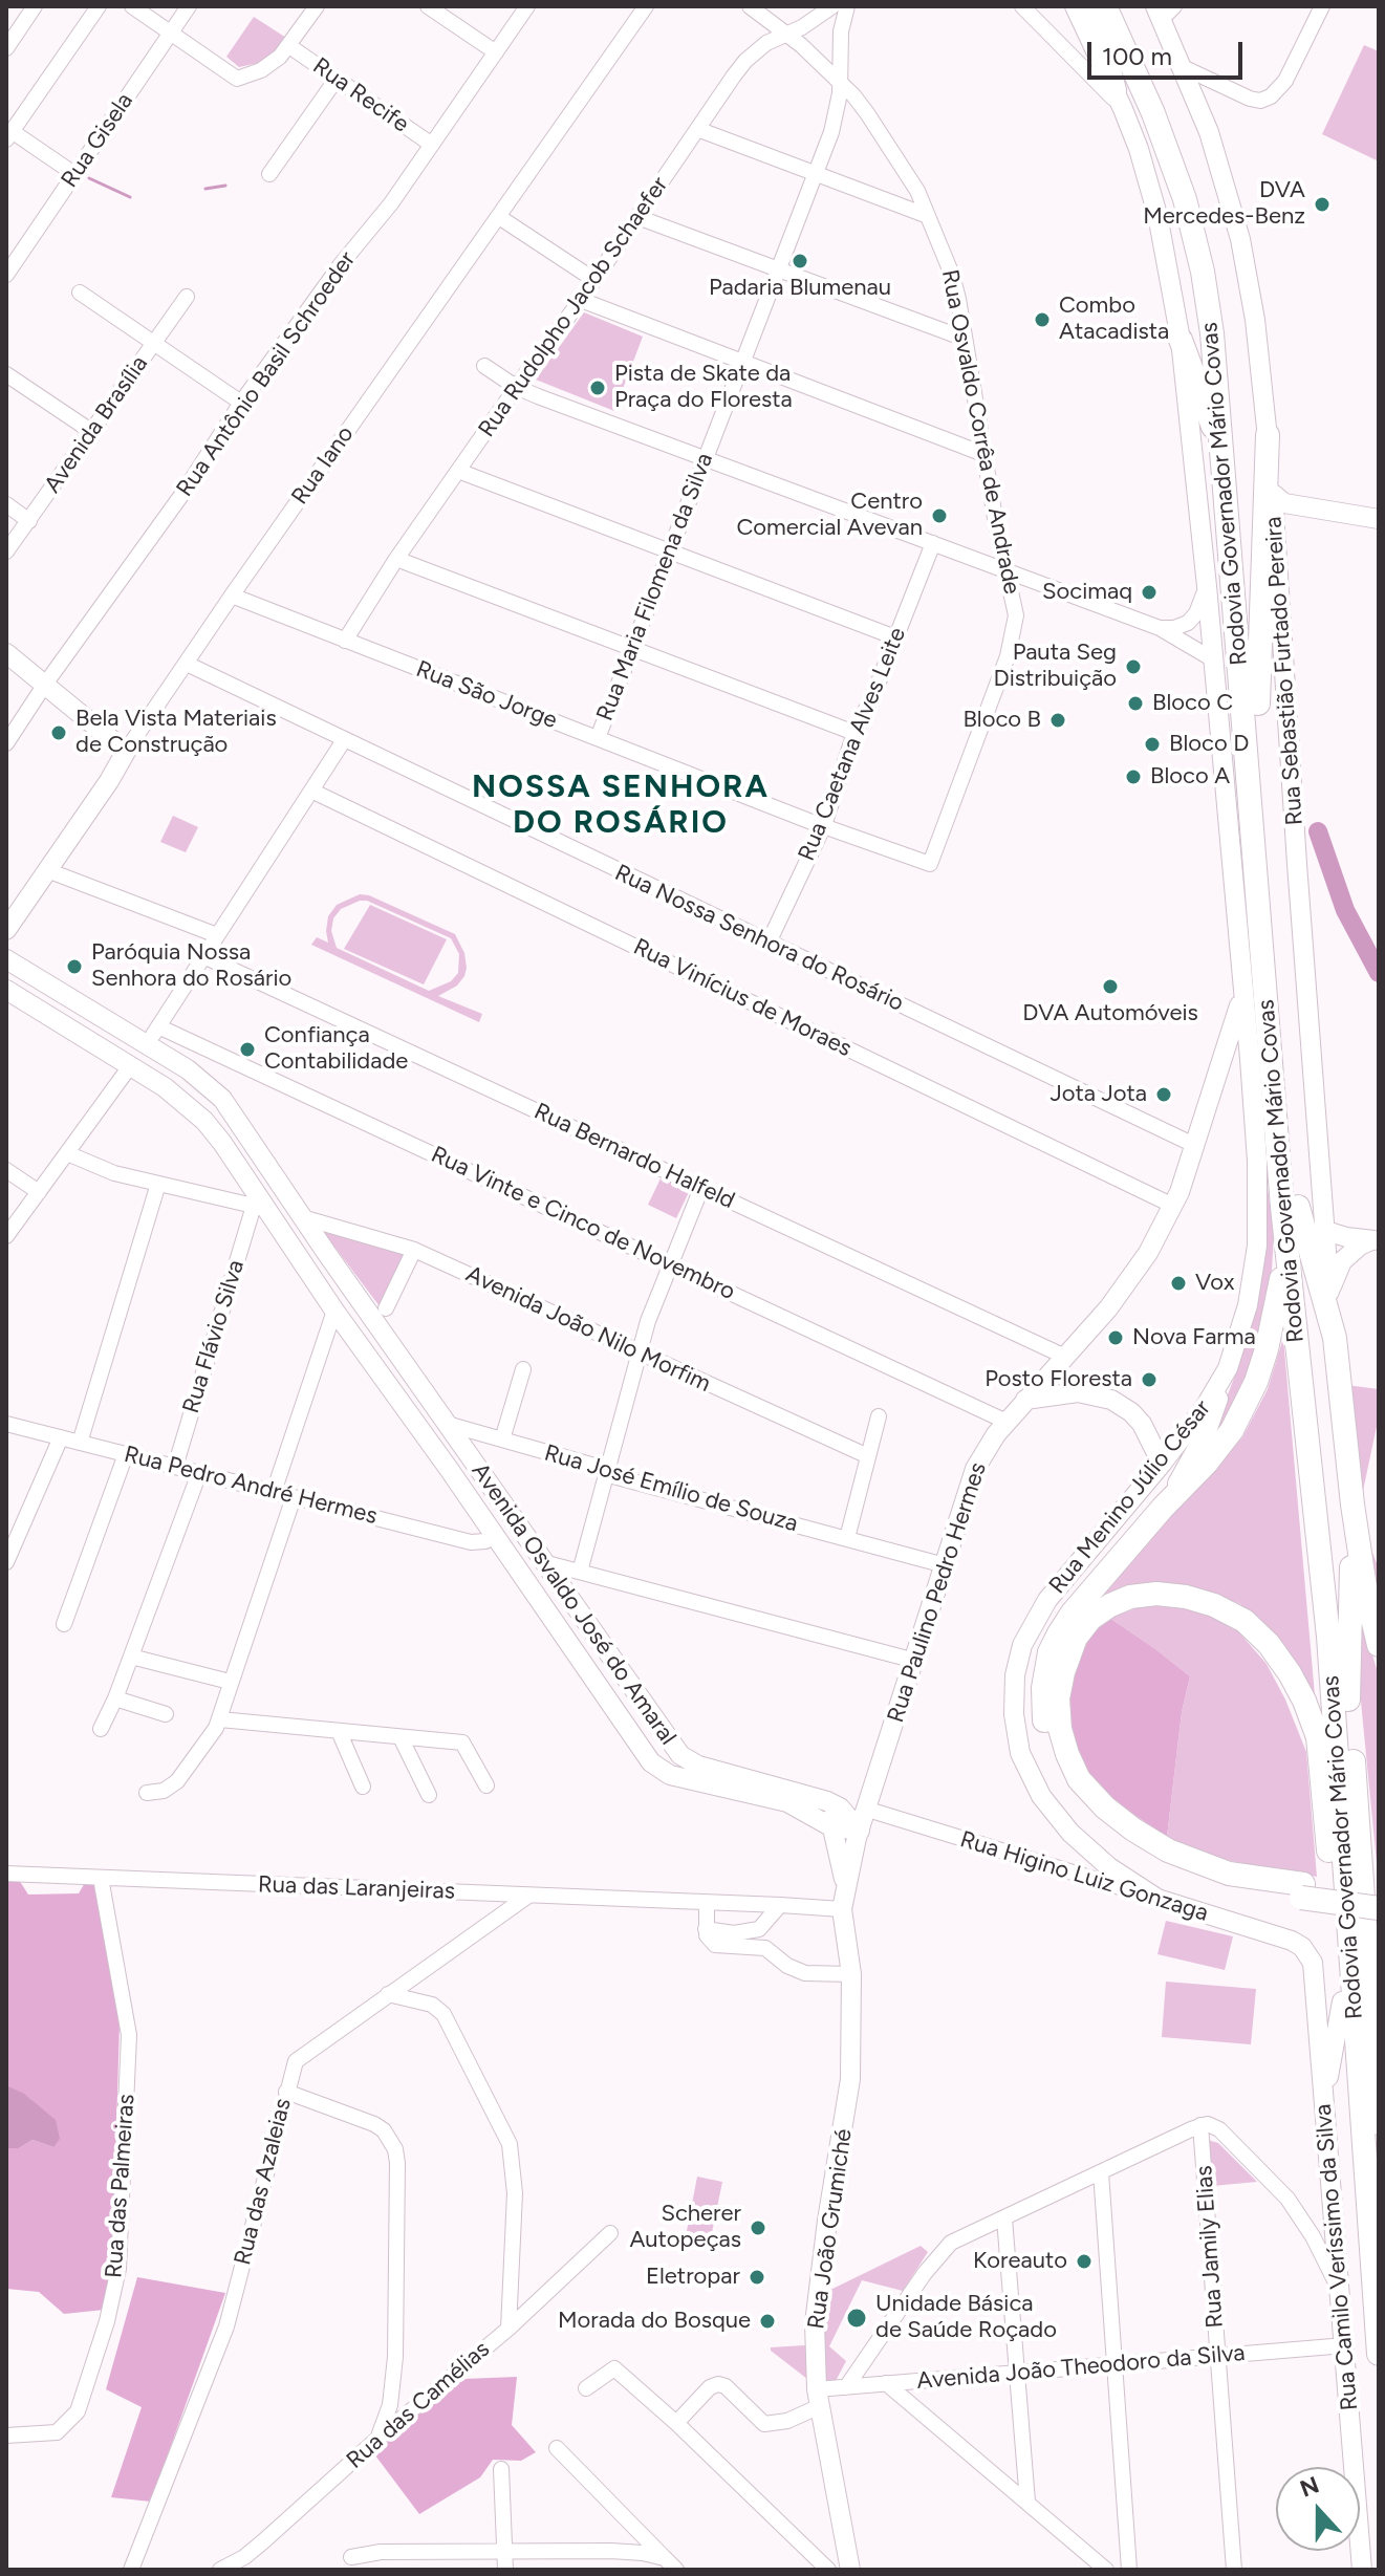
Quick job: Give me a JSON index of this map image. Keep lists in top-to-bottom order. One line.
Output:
{"streets":{"highway":["Rodovia Governador Mário Covas"],"main road":["Rua Iano","Rua Sebastião Furtado Pereira","Rua Menino Júlio César","Rua Paulino Pedro Hermes","Avenida Osvaldo José do Amaral","Rua Higino Luiz Gonzaga","Rua João Grumiché","Rua Camilo Veríssimo da Silva"],"street":["Rua Recife","Rua Gisela","Rua Rudolpho Jacob Schaefer","Rua Antônio Basil Schroeder","Avenida Brasília","Rua Osvaldo Corrêa de Andrade","Rua Maria Filomena da Silva","Rua São Jorge","Rua Caetana Alves Leite","Rua Nossa Senhora do Rosário","Rua Vinícius de Moraes","Rua Bernardo Halfeld","Rua Vinte e Cinco de Novembro","Avenida João Nilo Morfim","Rua Flávio Silva","Rua Pedro André Hermes","Rua José Emílio de Souza","Rua das Laranjeiras","Rua das Azaleias","Rua das Palmeiras","Rua Jamily Elias","Avenida João Theodoro da Silva","Rua das Camélias"]},"crossings":[["Rua Recife","Rua Antônio Basil Schroeder"],["Rua Rudolpho Jacob Schaefer","Rua Osvaldo Corrêa de Andrade"],["Rua Rudolpho Jacob Schaefer","Rua São Jorge"],["Rua Osvaldo Corrêa de Andrade","Rua Maria Filomena da Silva"],["Rua Osvaldo Corrêa de Andrade","Rua São Jorge"],["Rua Iano","Rua São Jorge"],["Rua Iano","Rua Nossa Senhora do Rosário"],["Rua Maria Filomena da Silva","Rua São Jorge"],["Rua São Jorge","Rua Caetana Alves Leite"],["Rua Caetana Alves Leite","Rua Nossa Senhora do Rosário"],["Rua Nossa Senhora do Rosário","Rua Paulino Pedro Hermes"],["Rua Vinícius de Moraes","Rua Paulino Pedro Hermes"],["Rua Bernardo Halfeld","Rua Paulino Pedro Hermes"],["Rua Vinte e Cinco de Novembro","Rua Paulino Pedro Hermes"],["Avenida João Nilo Morfim","Avenida Osvaldo José do Amaral"],["Rua Flávio Silva","Rua Pedro André Hermes"],["Rua Flávio Silva","Avenida Osvaldo José do Amaral"],["Rua Pedro André Hermes","Avenida Osvaldo José do Amaral"],["Rua José Emílio de Souza","Rua Paulino Pedro Hermes"],["Rua José Emílio de Souza","Avenida Osvaldo José do Amaral"],["Rua Menino Júlio César","Rua Paulino Pedro Hermes"],["Rua Menino Júlio César","Rua Higino Luiz Gonzaga"],["Rua Paulino Pedro Hermes","Avenida Osvaldo José do Amaral"],["Rua Paulino Pedro Hermes","Rua Higino Luiz Gonzaga"],["Rua Paulino Pedro Hermes","Rua João Grumiché"],["Avenida Osvaldo José do Amaral","Rua João Grumiché"],["Rua Higino Luiz Gonzaga","Rua Camilo Veríssimo da Silva"],["Rua das Laranjeiras","Rua das Azaleias"],["Rua das Laranjeiras","Rua das Palmeiras"],["Rua das Laranjeiras","Rua João Grumiché"],["Rua João Grumiché","Avenida João Theodoro da Silva"],["Rua Jamily Elias","Avenida João Theodoro da Silva"],["Rua Camilo Veríssimo da Silva","Avenida João Theodoro da Silva"]],"districts":["NOSSA SENHORA DO ROSÁRIO"],"places":["DVA Mercedes-Benz","Padaria Blumenau","Combo Atacadista","Pista de Skate da Praça do Floresta","Centro Comercial Avevan","Socimaq","Pauta Seg Distribuição","Bloco C","Bloco B","Bela Vista Materiais de Construção","Bloco D","Bloco A","Paróquia Nossa Senhora do Rosário","DVA Automóveis","Confiança Contabilidade","Jota Jota","Vox","Nova Farma","Posto Floresta","Scherer Autopeças","Koreauto","Eletropar","Unidade Básica de Saúde Roçado","Morada do Bosque"],"scale_bar":"100 m","north":"top"}
